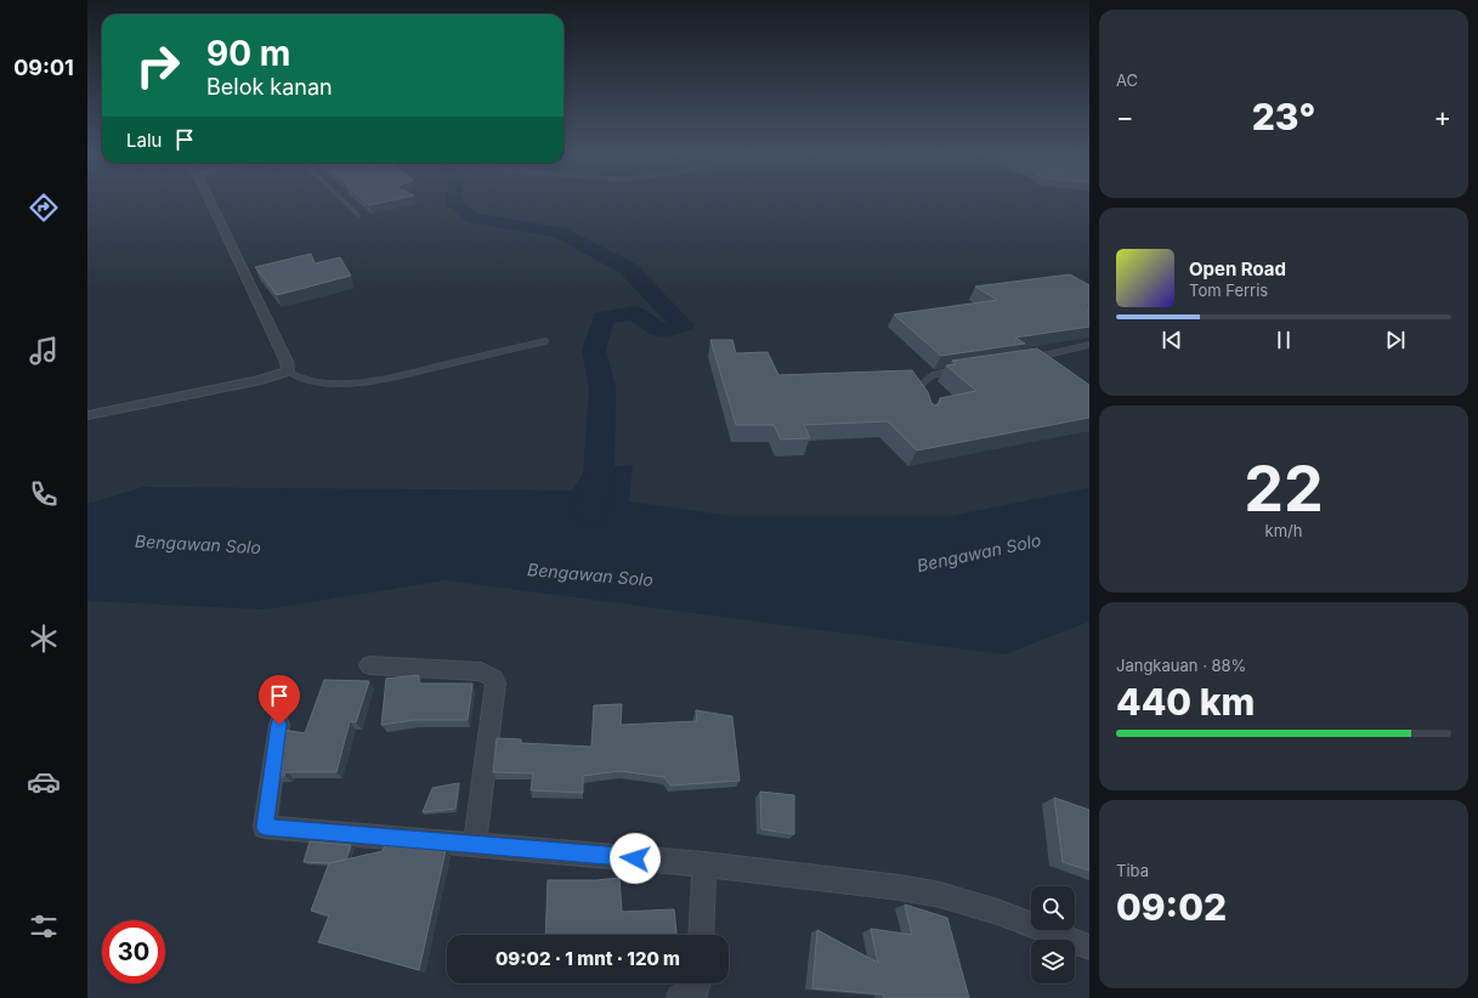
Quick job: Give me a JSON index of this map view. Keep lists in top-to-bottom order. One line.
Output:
{"water":["Bengawan Solo"],"page":{"tabs":"09:01","tile":["AC",["22","km/h"],["Jangkauan · 88%","440 km"],["Tiba","09:02"]],"turn":["90 m","Belok kanan"],"heat":["−","23°","+"],"then":"Lalu","song":["Open Road","Tom Ferris"],"limit":"30","trip":"09:02 · 1 mnt · 120 m"}}
